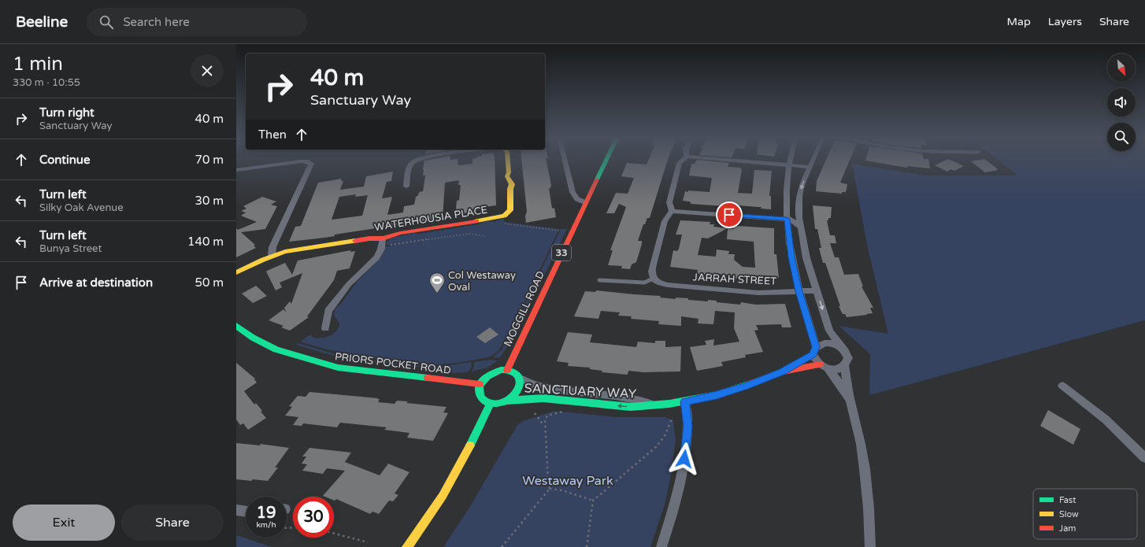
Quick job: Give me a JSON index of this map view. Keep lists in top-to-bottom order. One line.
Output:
{"streets":{"street":["WATERHOUSIA PLACE","33","JARRAH STREET","MOGGILL ROAD","PRIORS POCKET ROAD","SANCTUARY WAY"]},"crossings":[["MOGGILL ROAD","PRIORS POCKET ROAD"],["MOGGILL ROAD","SANCTUARY WAY"],["PRIORS POCKET ROAD","SANCTUARY WAY"]],"parks":["Westaway Park"],"places":{"sports":["Col Westaway Oval"]},"legend":["Fast","Slow","Jam"],"north":"bottom right","page":{"header":"Beeline","search":"Search here","nav":["Map","Layers","Share"],"heading":["1 min","330 m · 10:55"],"turn":["40 m","Sanctuary Way"],"list":[{"name":"Turn right","note":"Sanctuary Way","value":"40 m"},{"name":"Continue","value":"70 m"},{"name":"Turn left","note":"Silky Oak Avenue","value":"30 m"},{"name":"Turn left","note":"Bunya Street","value":"140 m"},{"name":"Arrive at destination","value":"50 m"}],"then":"Then","speed":"19 km/h","limit":"30","buttons":["Exit","Share"]}}
